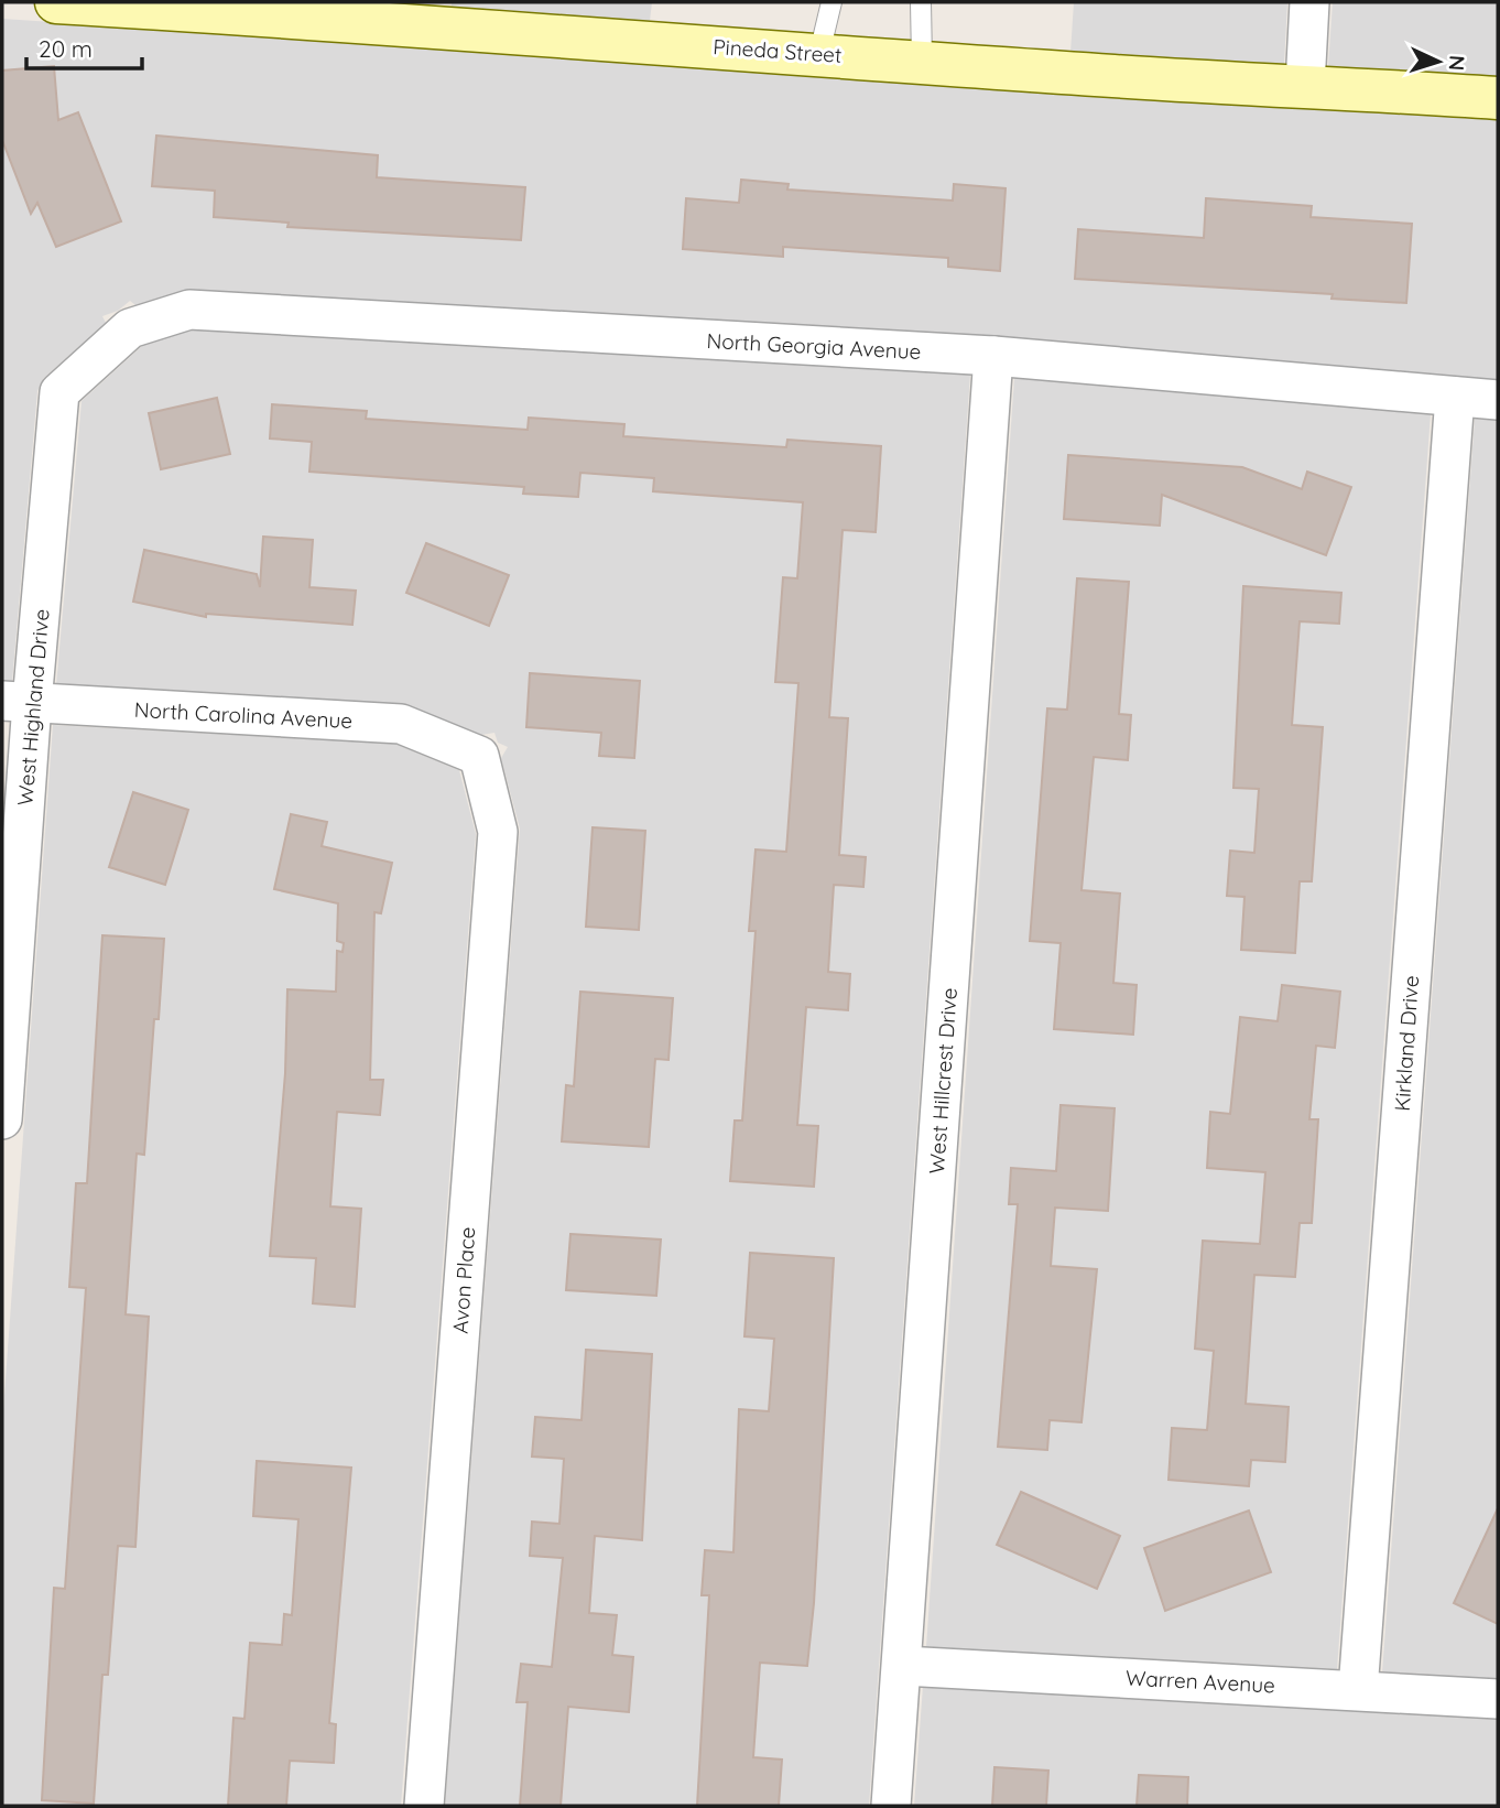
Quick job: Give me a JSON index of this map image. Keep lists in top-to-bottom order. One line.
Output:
{"streets":{"street":["Pineda Street","North Georgia Avenue","West Highland Drive","North Carolina Avenue","Kirkland Drive","West Hillcrest Drive","Avon Place","Warren Avenue"]},"crossings":[["North Georgia Avenue","West Highland Drive"],["North Georgia Avenue","Kirkland Drive"],["North Georgia Avenue","West Hillcrest Drive"],["West Highland Drive","North Carolina Avenue"],["North Carolina Avenue","Avon Place"],["Kirkland Drive","Warren Avenue"],["West Hillcrest Drive","Warren Avenue"]],"scale_bar":"20 m","north":"right"}
